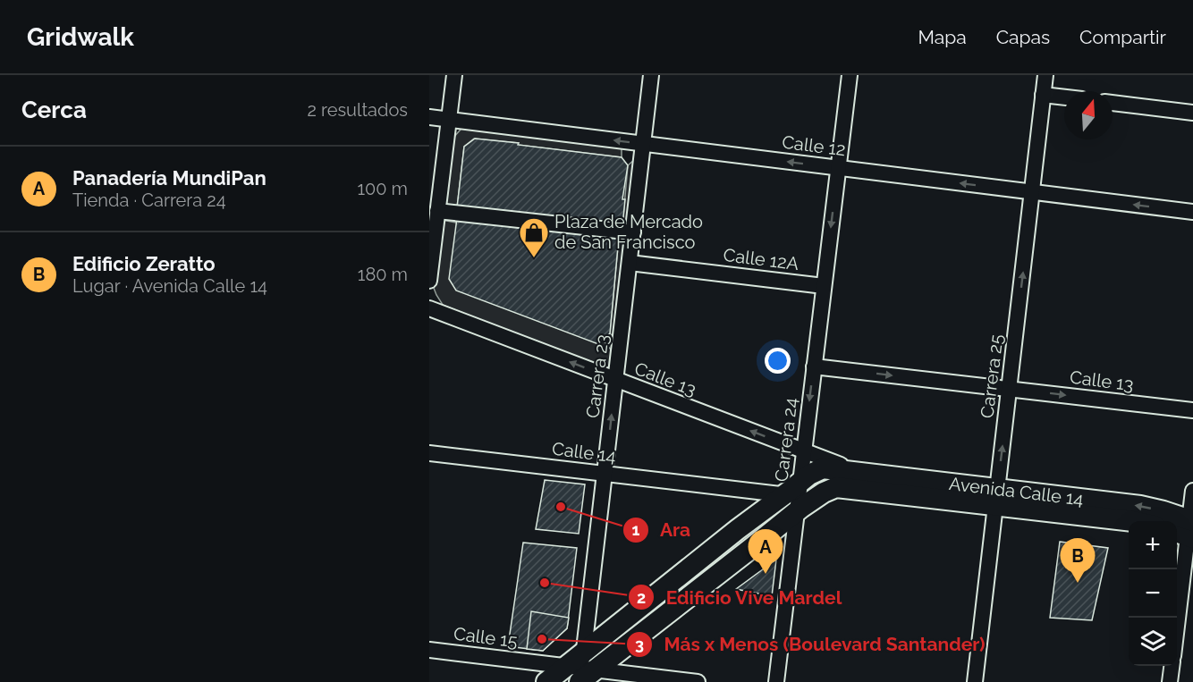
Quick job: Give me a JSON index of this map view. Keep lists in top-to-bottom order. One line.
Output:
{"streets":{"main road":["Avenida Calle 14"],"street":["Calle 12","Calle 12A","Carrera 23","Carrera 25","Calle 13","Carrera 24","Calle 14","Calle 15"]},"crossings":[["Calle 12","Carrera 23"],["Calle 12","Carrera 25"],["Calle 12","Carrera 24"],["Calle 12A","Carrera 23"],["Calle 12A","Carrera 24"],["Carrera 23","Calle 13"],["Carrera 23","Calle 14"],["Carrera 23","Calle 15"],["Carrera 25","Calle 13"],["Carrera 25","Avenida Calle 14"],["Calle 13","Carrera 24"],["Calle 13","Avenida Calle 14"],["Carrera 24","Calle 14"]],"one_way":["Carrera 25"],"places":{"shop":["Plaza de Mercado de San Francisco"],"other":["Ara","Edificio Vive Mardel","Más x Menos (Boulevard Santander)"]},"north":"top","page":{"header":"Gridwalk","nav":["Mapa","Capas","Compartir"],"heading":["Cerca","2 resultados"],"list":[{"mark":"A","name":"Panadería MundiPan","note":"Tienda · Carrera 24","value":"100 m"},{"mark":"B","name":"Edificio Zeratto","note":"Lugar · Avenida Calle 14","value":"180 m"}],"map_buttons":["+","−"],"pins":["A","B"]}}
